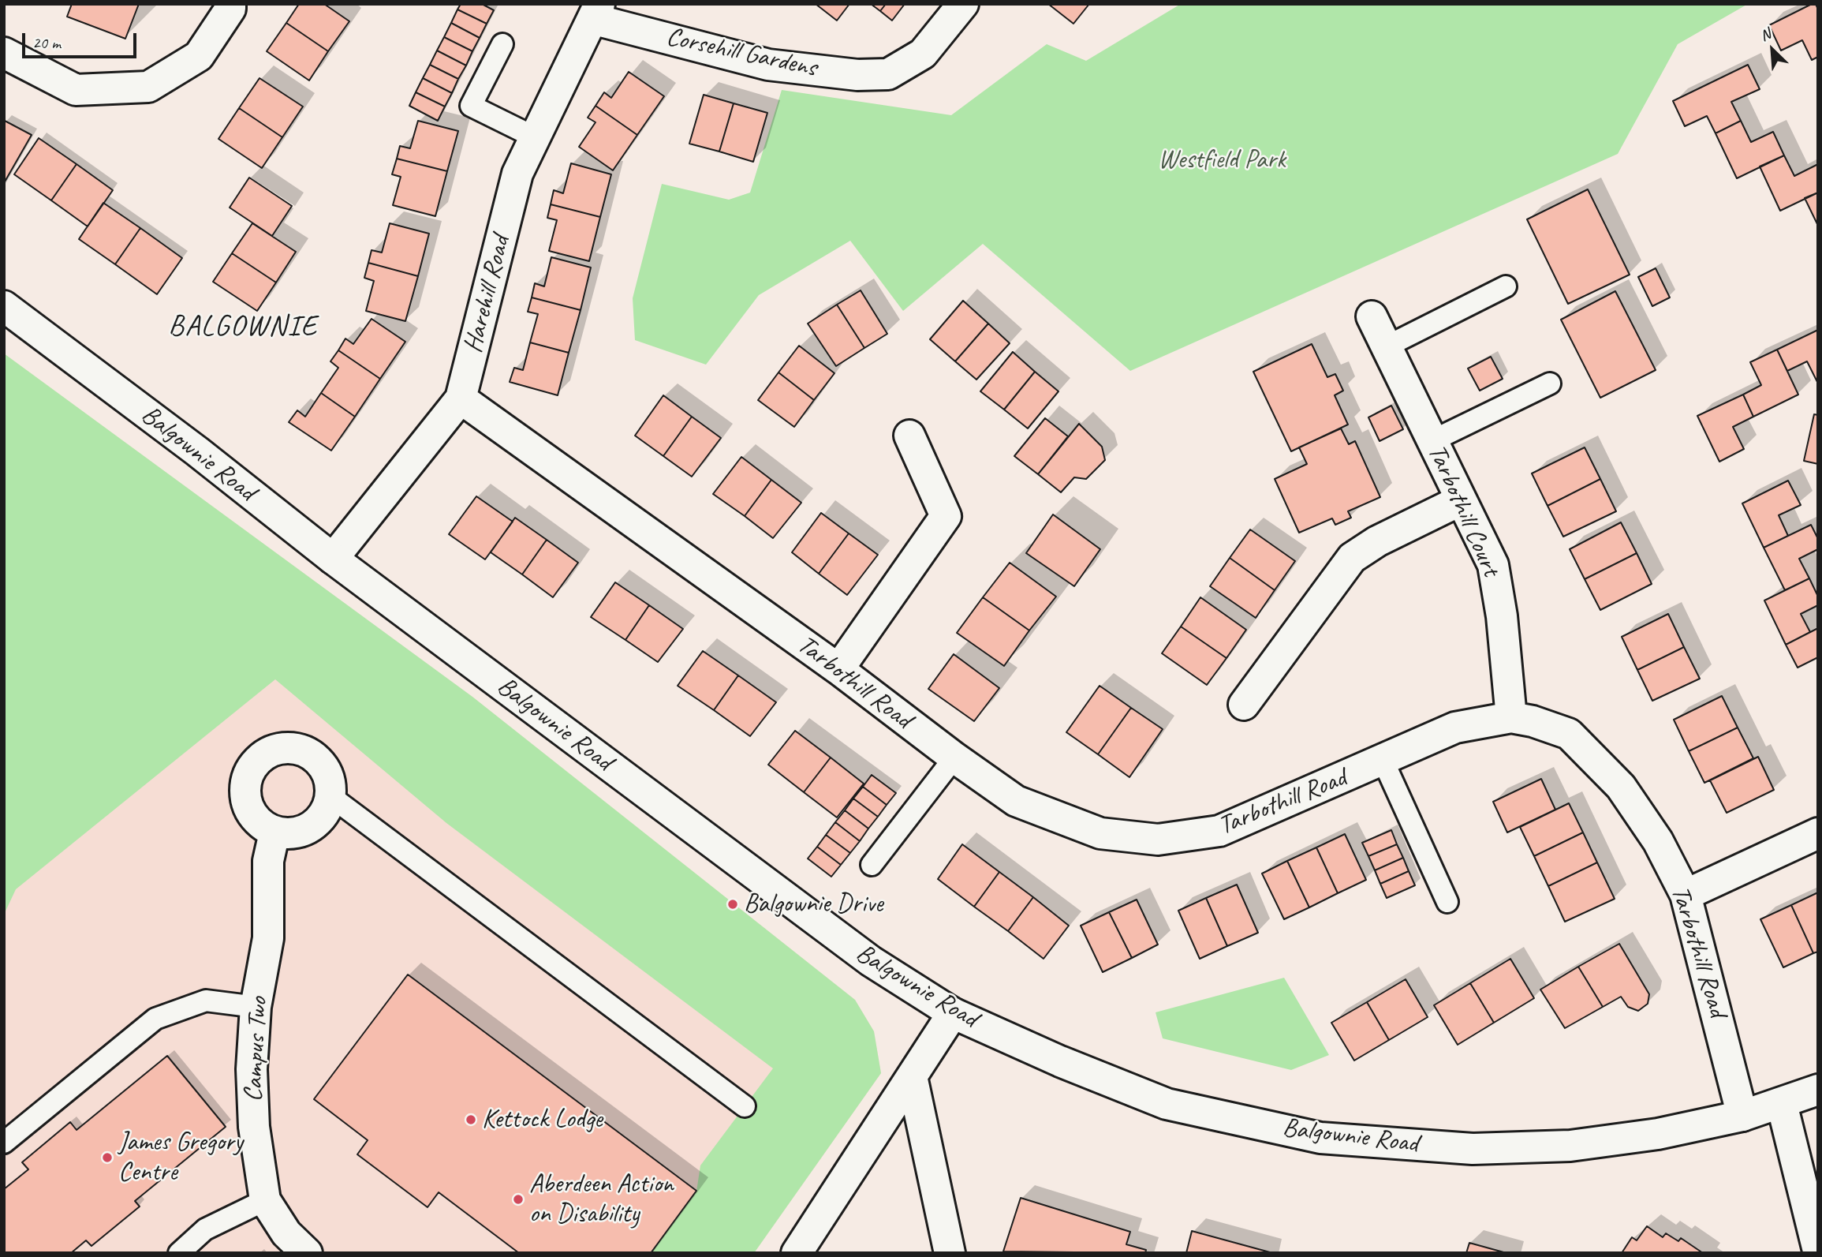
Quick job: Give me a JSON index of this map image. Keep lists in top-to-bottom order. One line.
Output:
{"streets":{"street":["Corsehill Gardens","Harehill Road","Balgownie Road","Tarbothill Court","Tarbothill Road","Campus Two"]},"crossings":[["Corsehill Gardens","Harehill Road"],["Harehill Road","Balgownie Road"],["Harehill Road","Tarbothill Road"],["Balgownie Road","Tarbothill Road"],["Tarbothill Court","Tarbothill Road"]],"districts":["BALGOWNIE"],"parks":["Westfield Park"],"places":["Balgownie Drive","Kettock Lodge","James Gregory Centre","Aberdeen Action on Disability"],"scale_bar":"20 m","north":"top left"}
